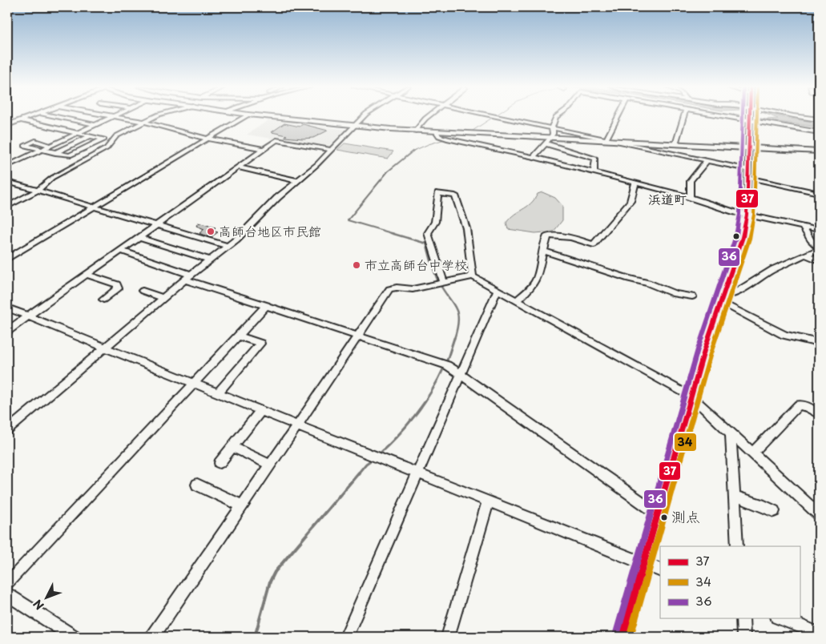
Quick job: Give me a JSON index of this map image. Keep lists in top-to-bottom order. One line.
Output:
{"districts":["浜道町"],"places":["高師台地区市民館","市立高師台中学校","測点"],"lines":["transit line 37","transit line 34","transit line 36"],"legend":["37","34","36"],"north":"bottom left"}
